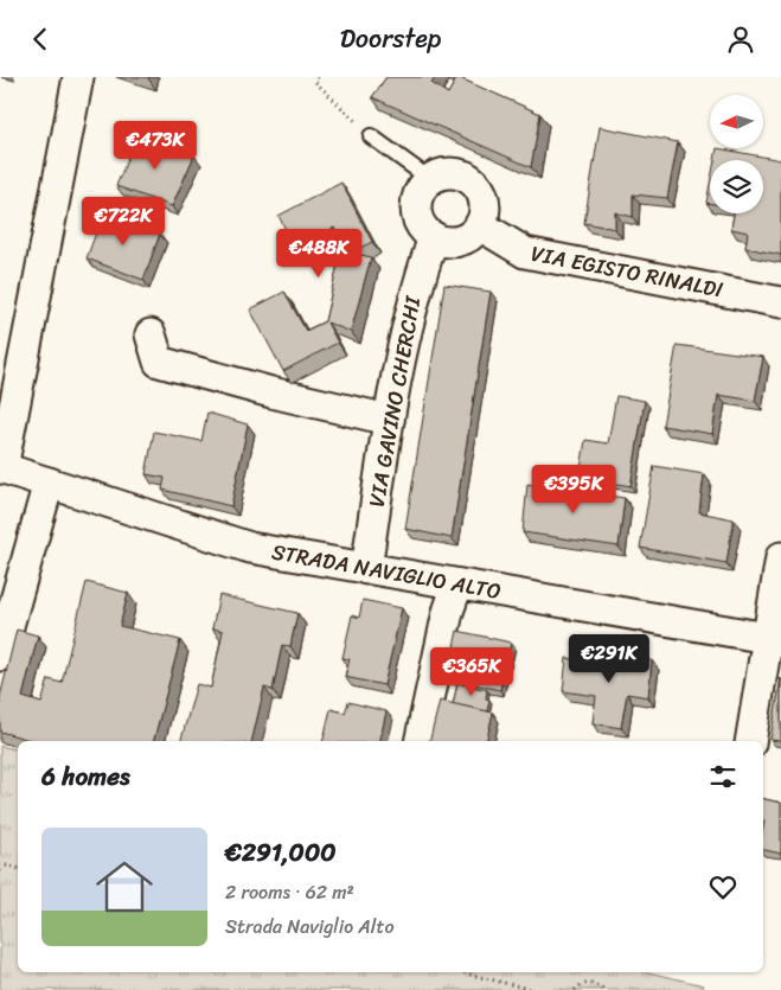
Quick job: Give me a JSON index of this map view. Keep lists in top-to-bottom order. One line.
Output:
{"streets":{"street":["VIA EGISTO RINALDI","VIA GAVINO CHERCHI","STRADA NAVIGLIO ALTO"]},"crossings":[["VIA EGISTO RINALDI","VIA GAVINO CHERCHI"],["VIA GAVINO CHERCHI","STRADA NAVIGLIO ALTO"]],"north":"left","page":{"header":"Doorstep","price":["€473K","€722K","€488K","€395K","€291K","€365K"],"heading":"6 homes","list":[{"name":"€291,000","note":"2 rooms · 62 m² · Strada Naviglio Alto"}]}}
